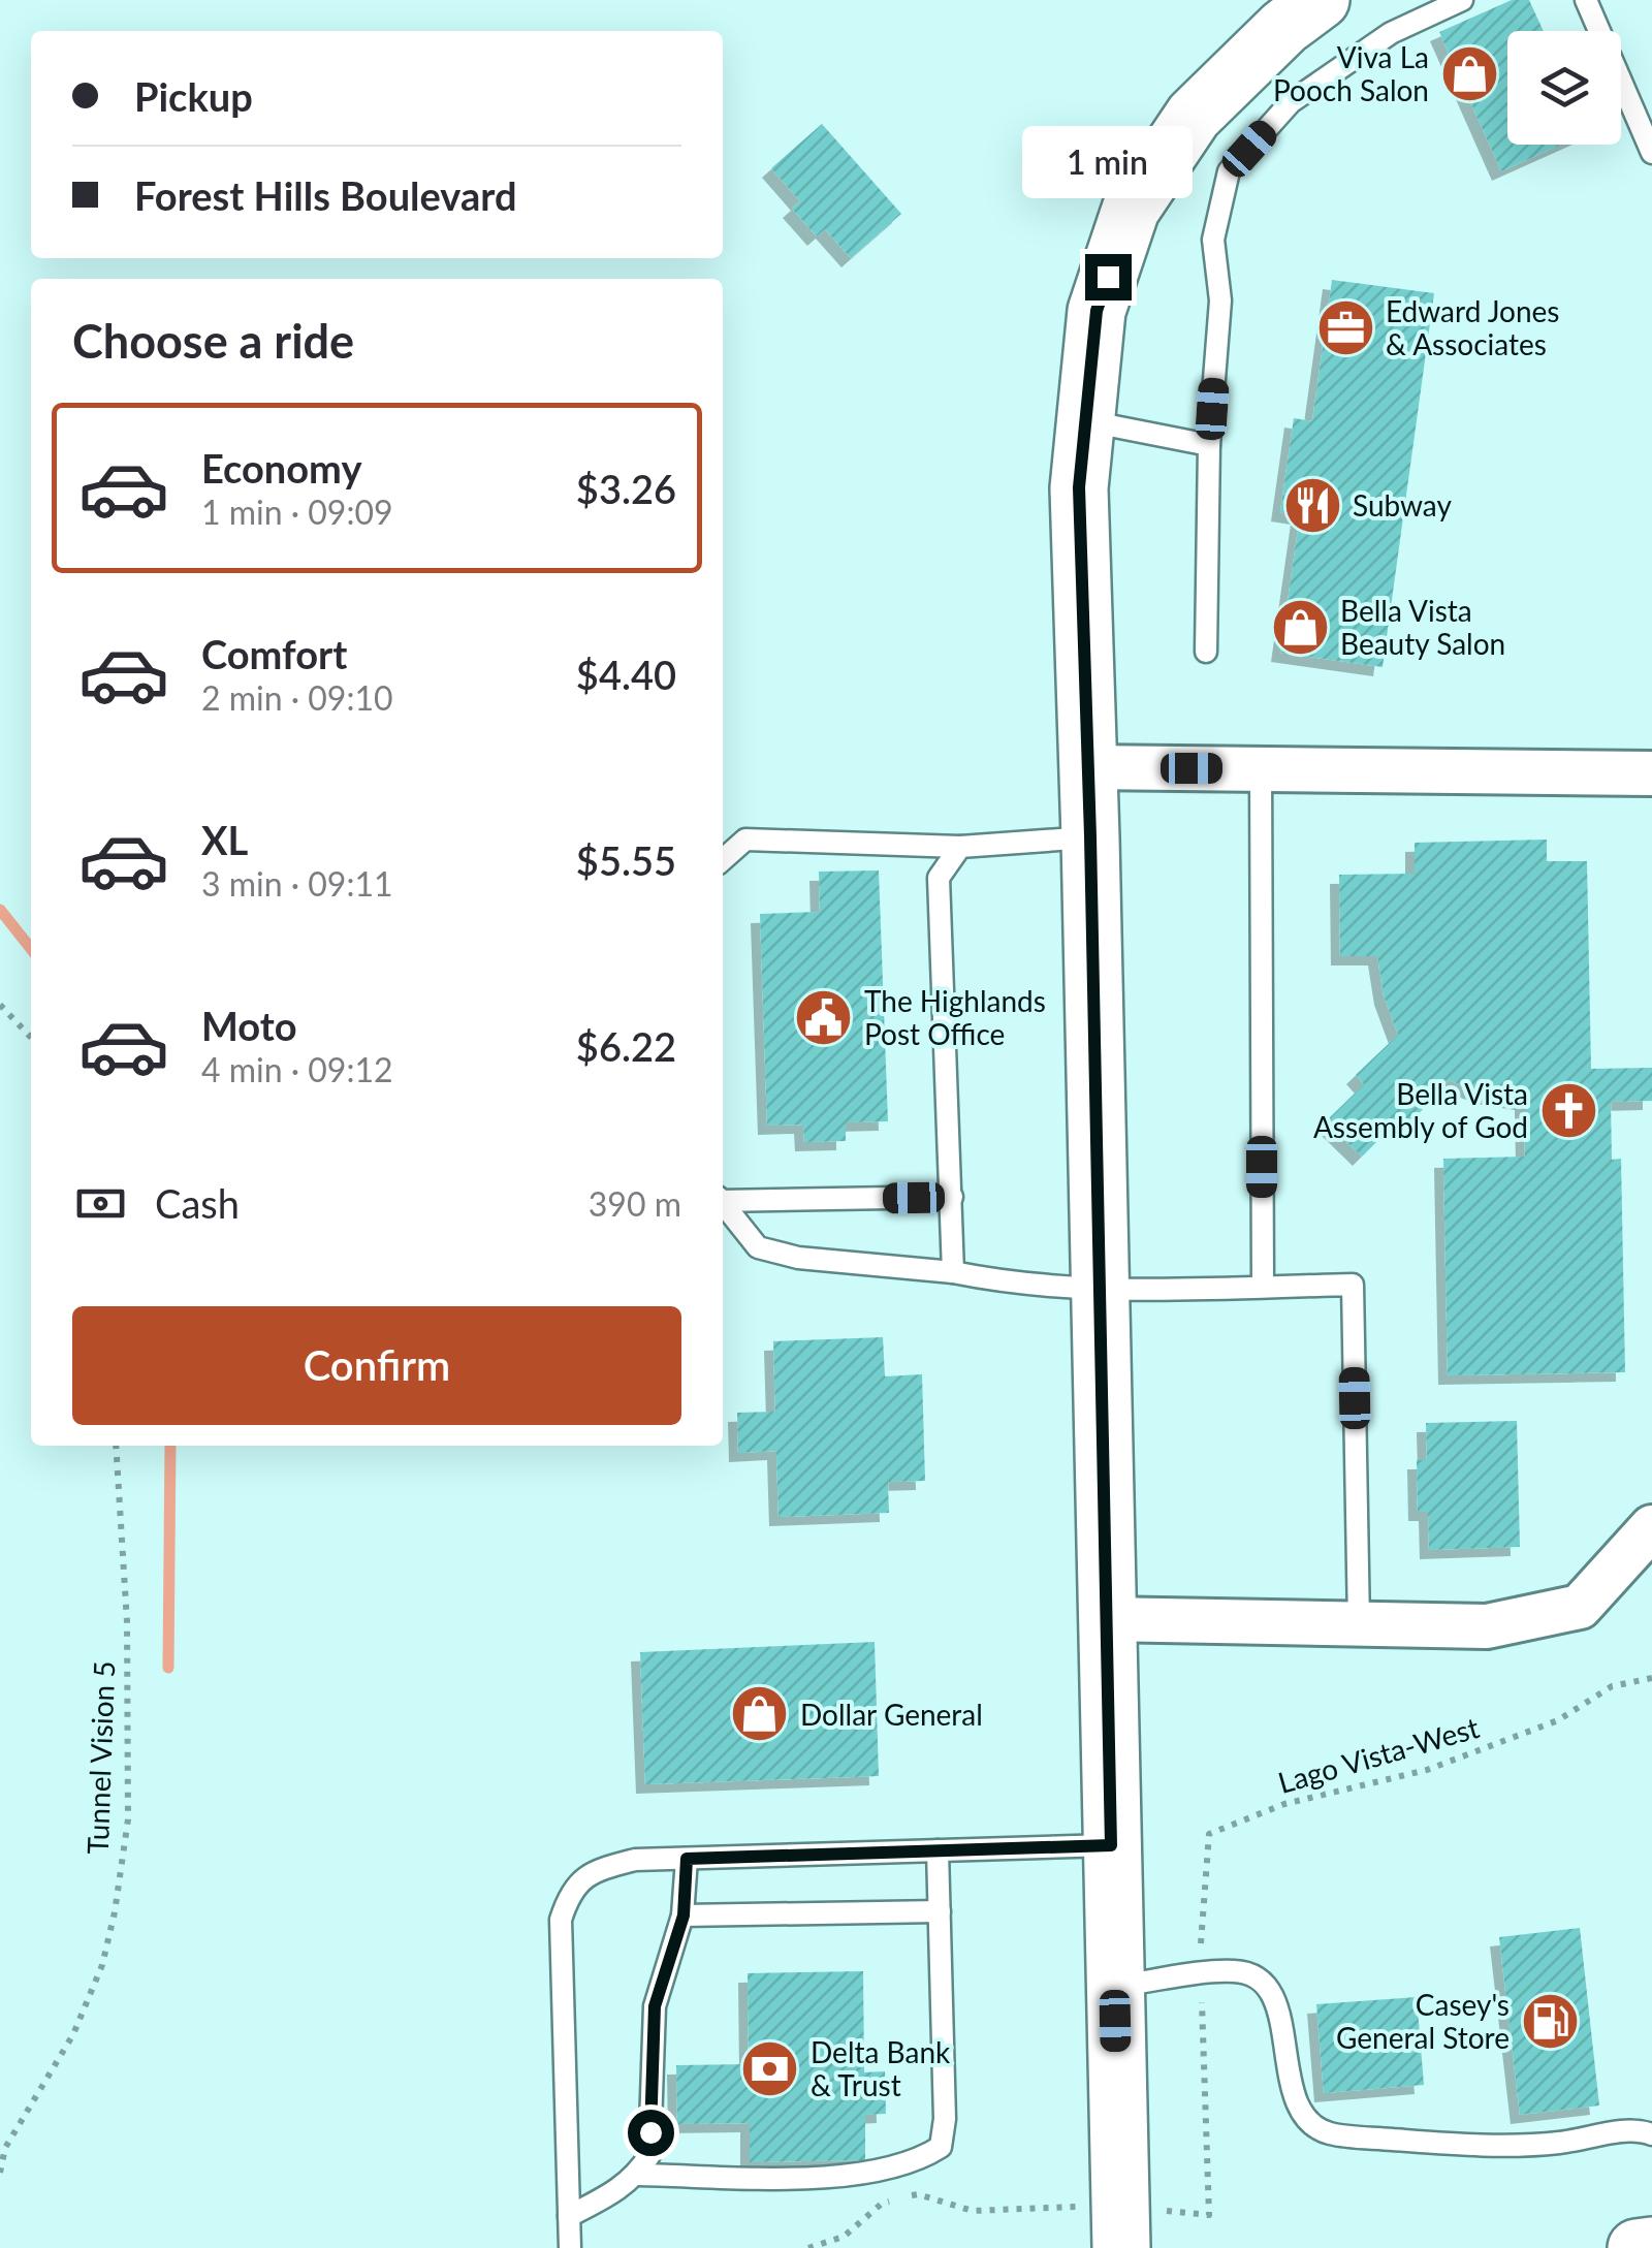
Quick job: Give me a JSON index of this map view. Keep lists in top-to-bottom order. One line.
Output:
{"streets":{"path":["Lago Vista-West","Tunnel Vision 5"]},"places":{"shop":["Viva La Pooch Salon","Bella Vista Beauty Salon","Dollar General"],"office":["Edward Jones & Associates"],"restaurant":["Subway"],"public building":["The Highlands Post Office"],"church":["Bella Vista Assembly of God"],"fuel station":["Casey's General Store"],"bank":["Delta Bank & Trust"]},"page":{"banner":["Pickup","Forest Hills Boulevard"],"bubble":"1 min","heading":"Choose a ride","list":[{"name":"Economy","note":"1 min · 09:09","value":"$3.26"},{"name":"Comfort","note":"2 min · 09:10","value":"$4.40"},{"name":"XL","note":"3 min · 09:11","value":"$5.55"},{"name":"Moto","note":"4 min · 09:12","value":"$6.22"}],"pay":["Cash","390 m"],"buttons":"Confirm"}}
